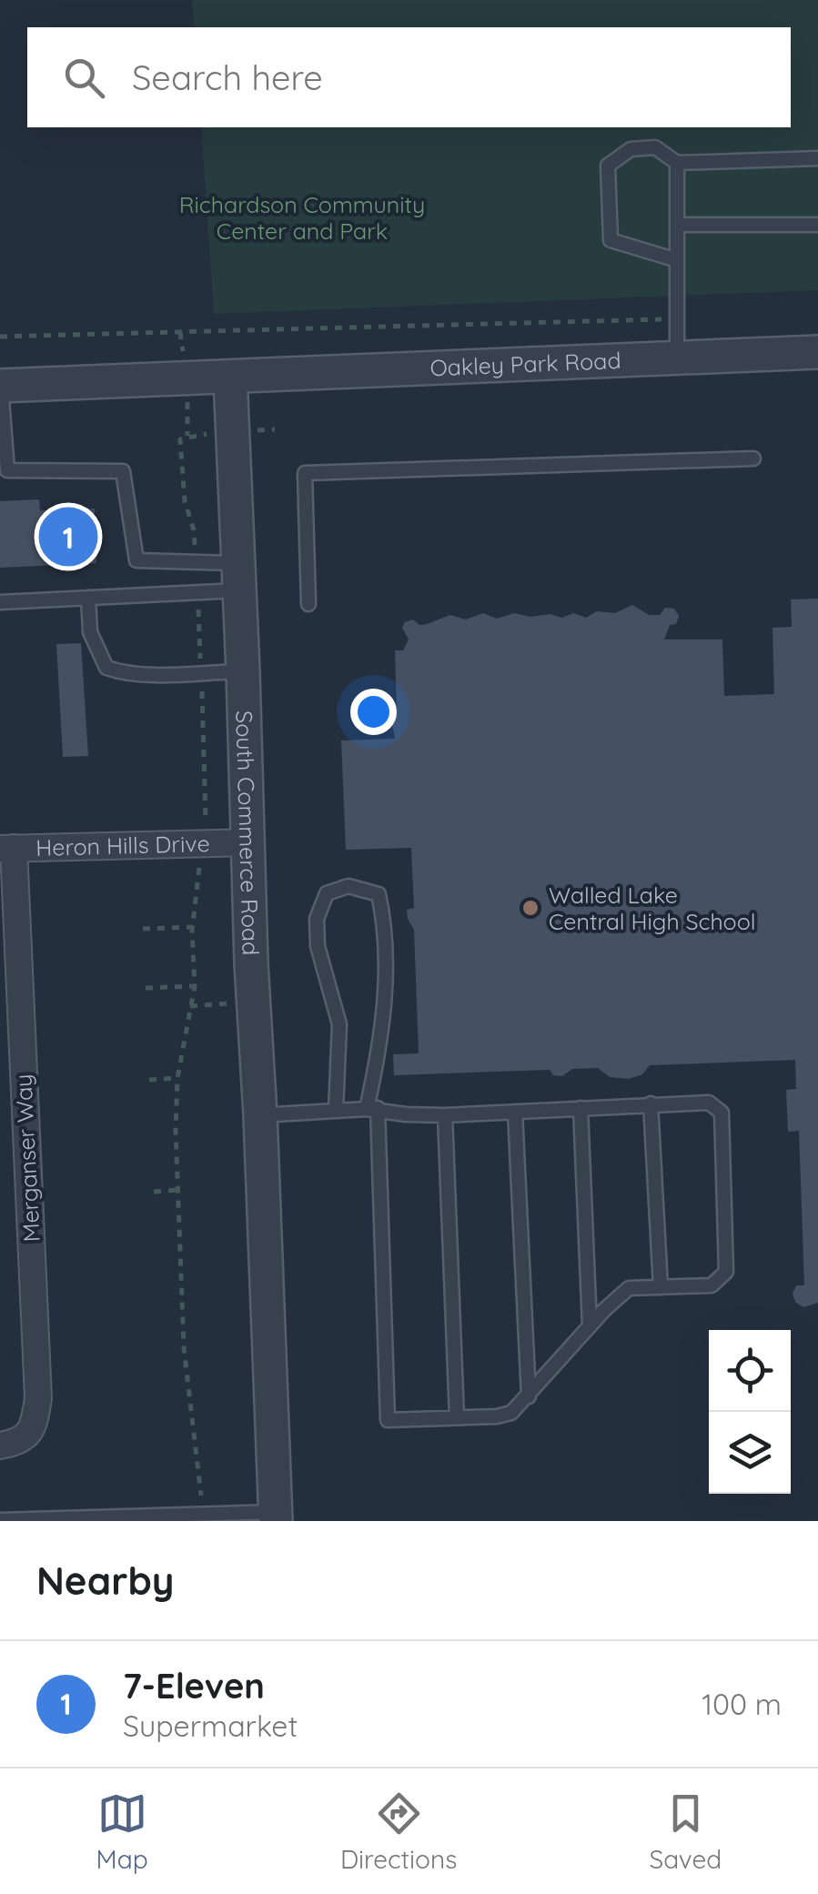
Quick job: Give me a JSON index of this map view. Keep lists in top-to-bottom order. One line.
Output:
{"streets":{"street":["Oakley Park Road","South Commerce Road","Heron Hills Drive","Merganser Way"]},"crossings":[["Oakley Park Road","South Commerce Road"],["South Commerce Road","Heron Hills Drive"],["Heron Hills Drive","Merganser Way"]],"parks":["Richardson Community Center and Park"],"places":["Walled Lake Central High School"],"page":{"search":"Search here","pins":"1","heading":"Nearby","list":[{"mark":"1","name":"7-Eleven","note":"Supermarket","value":"100 m"}],"nav":["Map","Directions","Saved"]}}
